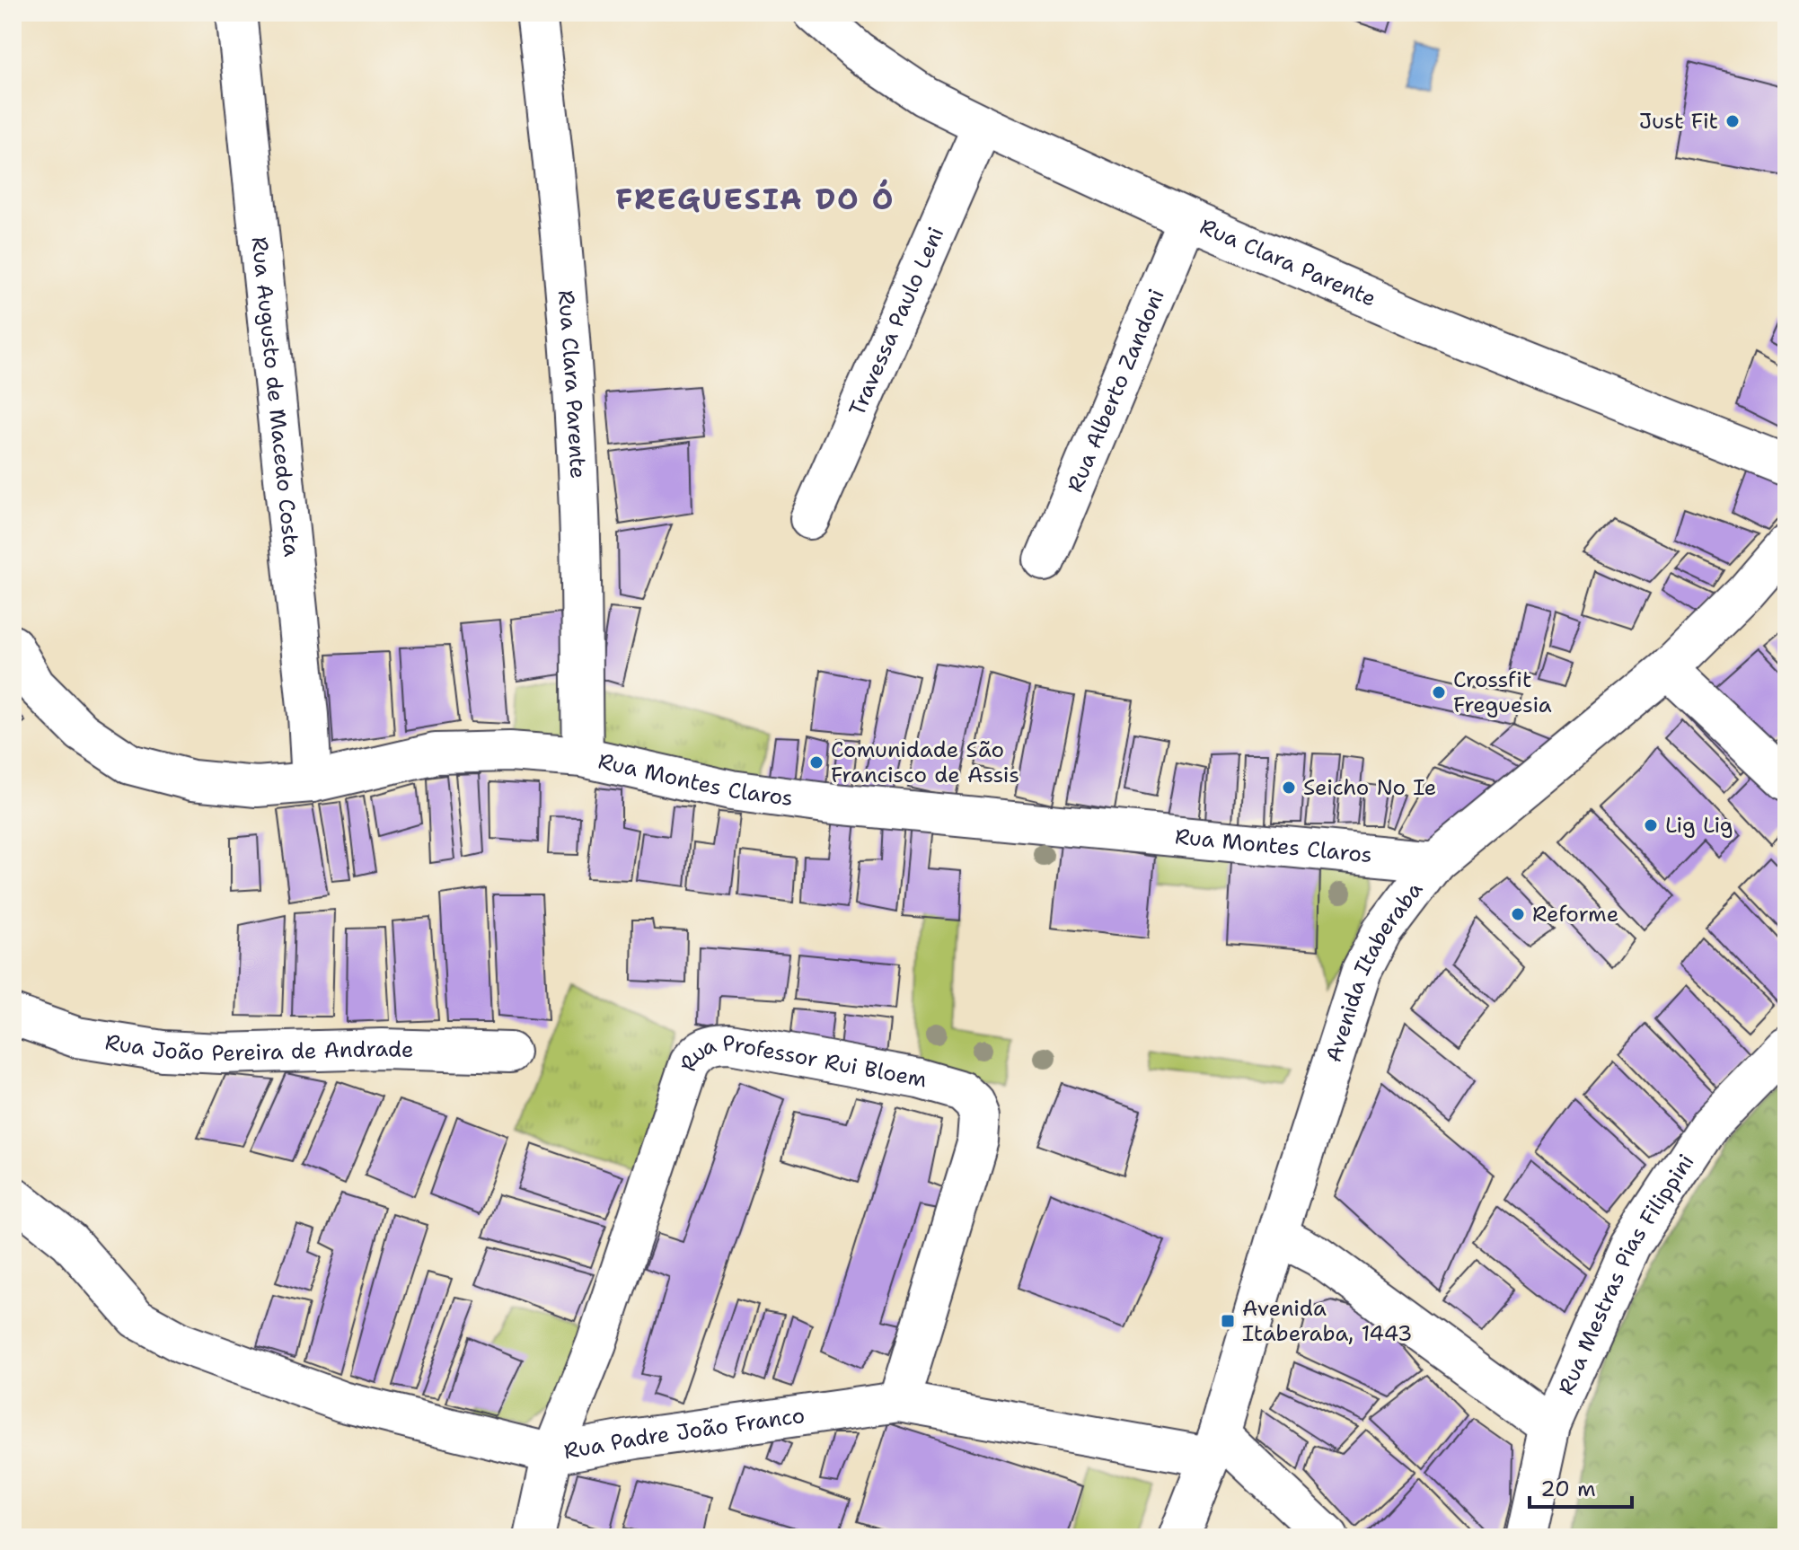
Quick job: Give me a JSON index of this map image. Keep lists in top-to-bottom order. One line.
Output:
{"streets":{"street":["Rua Clara Parente","Travessa Paulo Leni","Rua Alberto Zandoni","Rua Augusto de Macedo Costa","Rua Montes Claros","Avenida Itaberaba","Rua João Pereira de Andrade","Rua Professor Rui Bloem","Rua Mestras Pias Filippini","Rua Padre João Franco"]},"crossings":[["Rua Clara Parente","Travessa Paulo Leni"],["Rua Clara Parente","Rua Alberto Zandoni"],["Rua Clara Parente","Rua Montes Claros"],["Rua Augusto de Macedo Costa","Rua Montes Claros"],["Rua Montes Claros","Avenida Itaberaba"],["Avenida Itaberaba","Rua Padre João Franco"],["Rua Professor Rui Bloem","Rua Padre João Franco"]],"districts":["FREGUESIA DO Ó"],"places":{"other":["Just Fit","Crossfit Freguesia","Comunidade São Francisco de Assis","Seicho No Ie","Lig Lig","Reforme"],"transit":["Avenida Itaberaba, 1443"]},"scale_bar":"20 m"}
